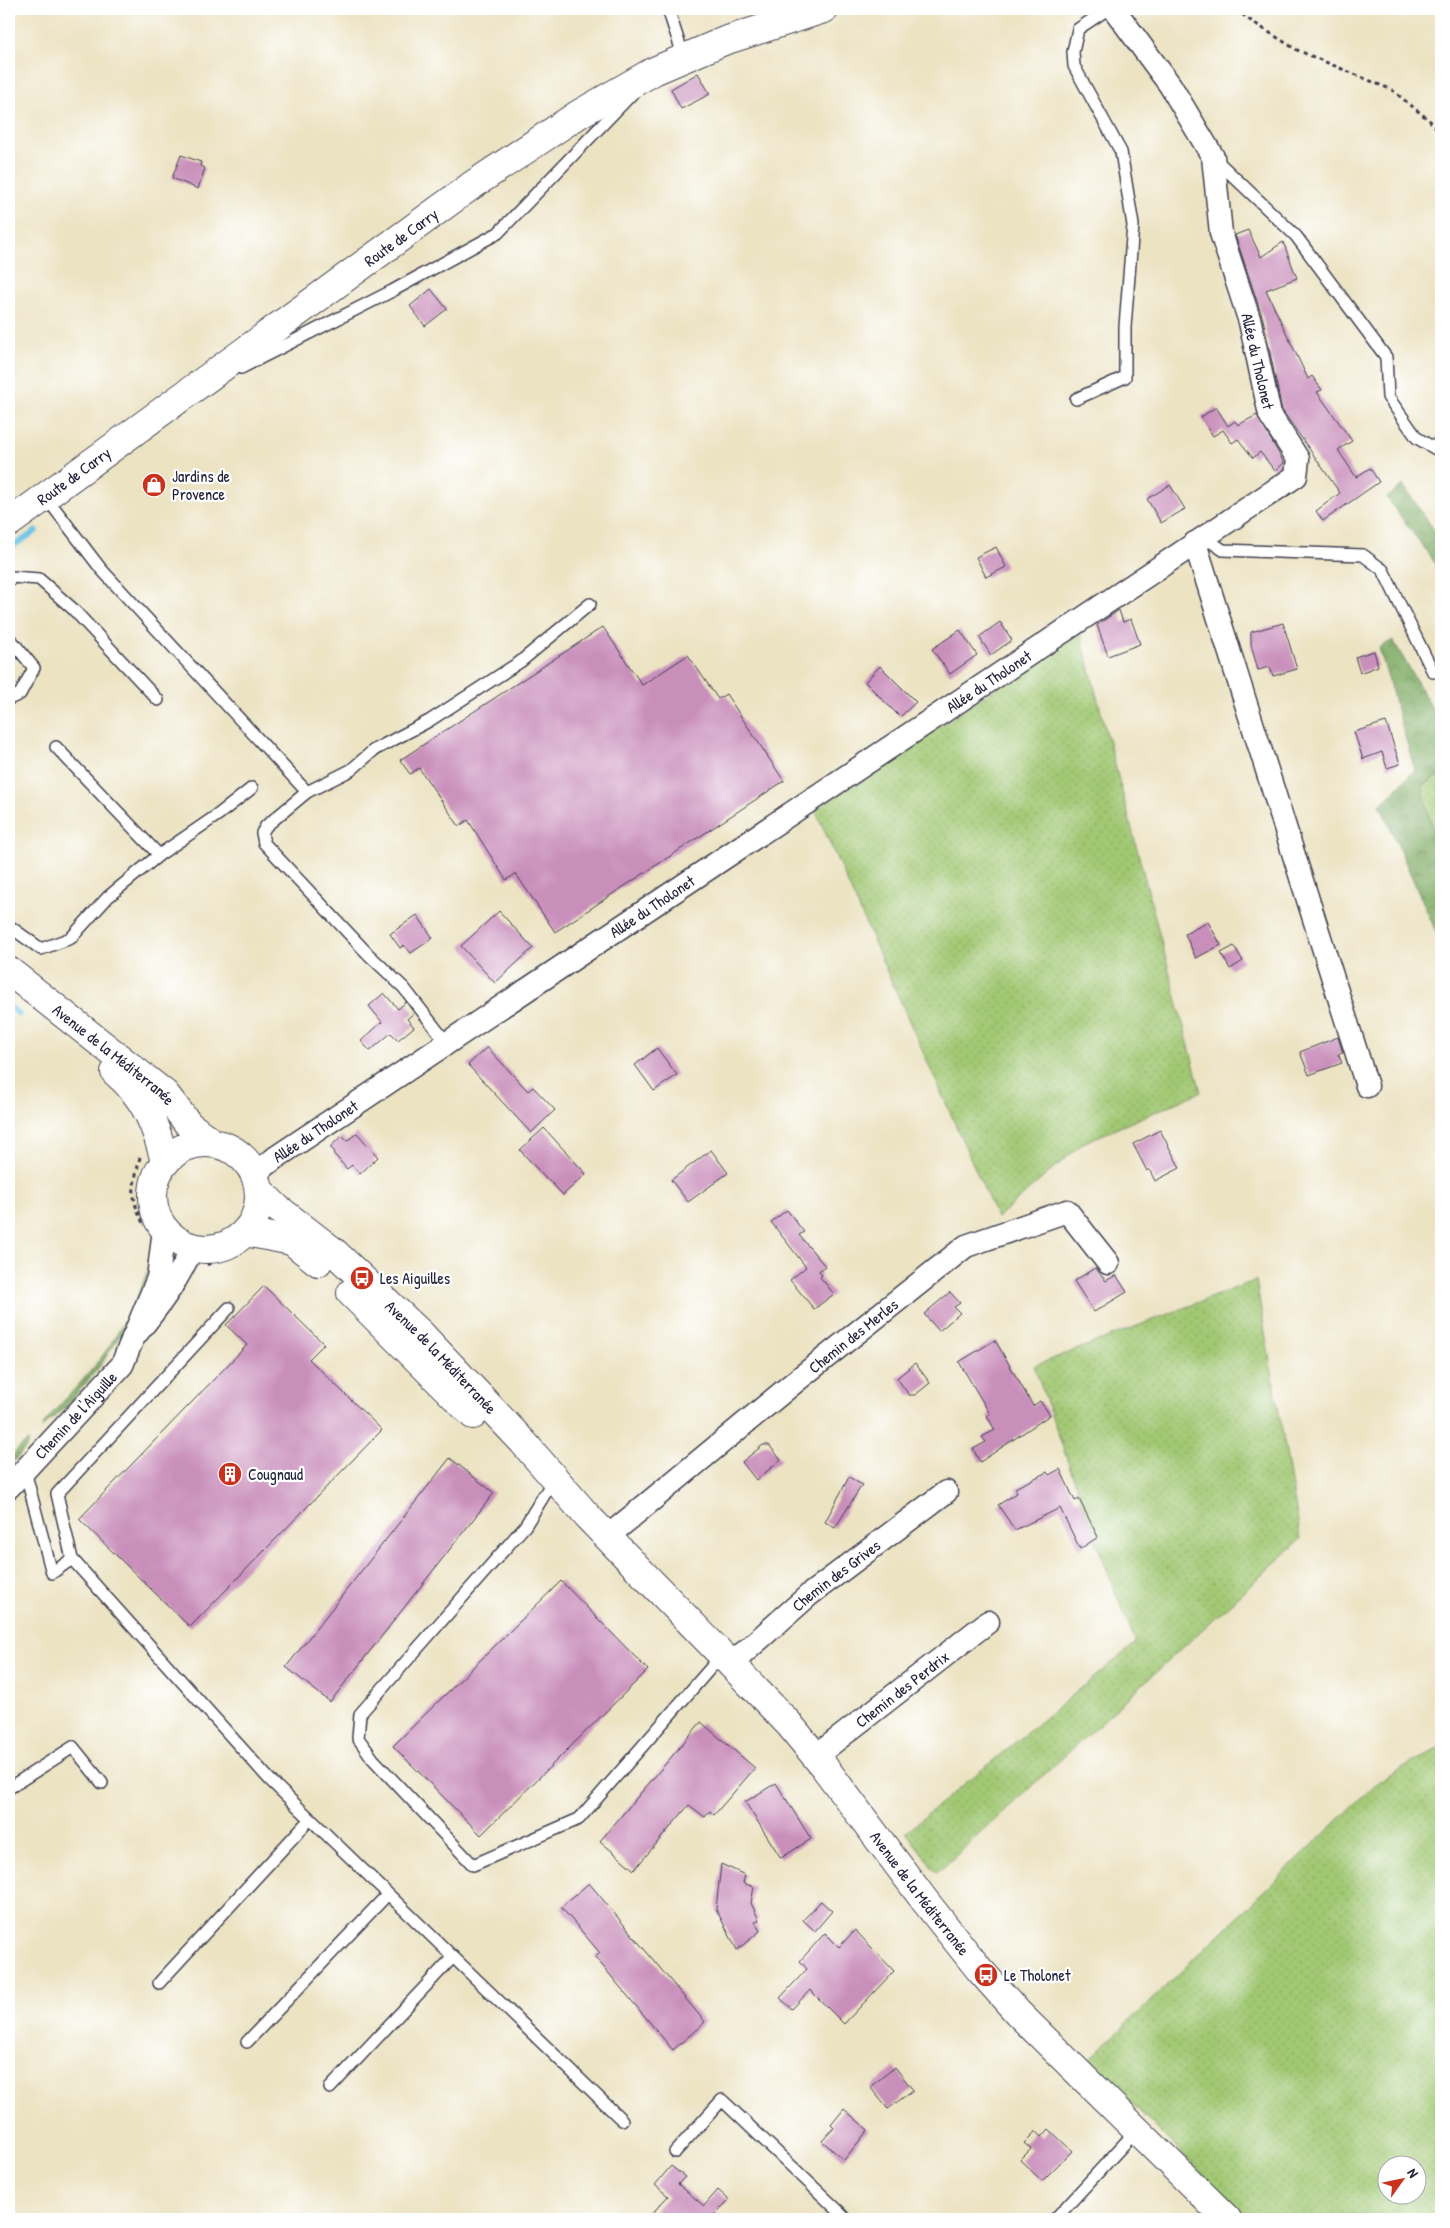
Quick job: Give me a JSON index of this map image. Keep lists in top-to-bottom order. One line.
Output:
{"streets":{"main road":["Route de Carry","Avenue de la Méditerranée"],"street":["Allée du Tholonet","Chemin des Merles","Chemin de l'Aiguille","Chemin des Grives","Chemin des Perdrix"]},"crossings":[["Allée du Tholonet","Avenue de la Méditerranée"],["Allée du Tholonet","Chemin de l'Aiguille"],["Avenue de la Méditerranée","Chemin des Merles"],["Avenue de la Méditerranée","Chemin de l'Aiguille"],["Avenue de la Méditerranée","Chemin des Grives"],["Avenue de la Méditerranée","Chemin des Perdrix"]],"places":{"shop":["Jardins de Provence"],"bus stop":["Les Aiguilles","Le Tholonet"],"building":["Cougnaud"]},"north":"top right"}
